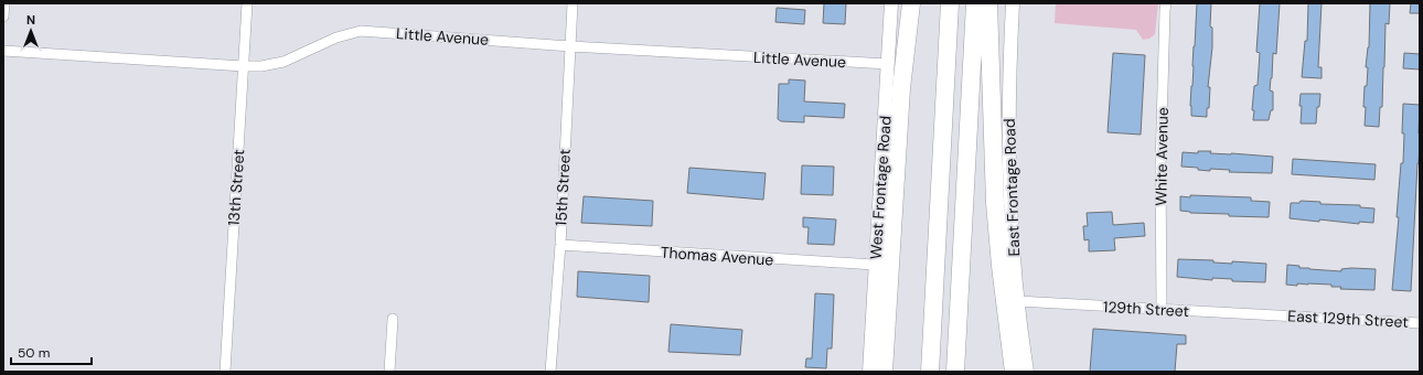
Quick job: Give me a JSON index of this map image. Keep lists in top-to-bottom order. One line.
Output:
{"streets":{"street":["Little Avenue","White Avenue","13th Street","15th Street","West Frontage Road","East Frontage Road","Thomas Avenue","129th Street","East 129th Street"]},"crossings":[["Little Avenue","13th Street"],["Little Avenue","15th Street"],["Little Avenue","West Frontage Road"],["White Avenue","129th Street"],["15th Street","Thomas Avenue"],["West Frontage Road","Thomas Avenue"],["East Frontage Road","129th Street"],["129th Street","East 129th Street"]],"scale_bar":"50 m","north":"top"}
